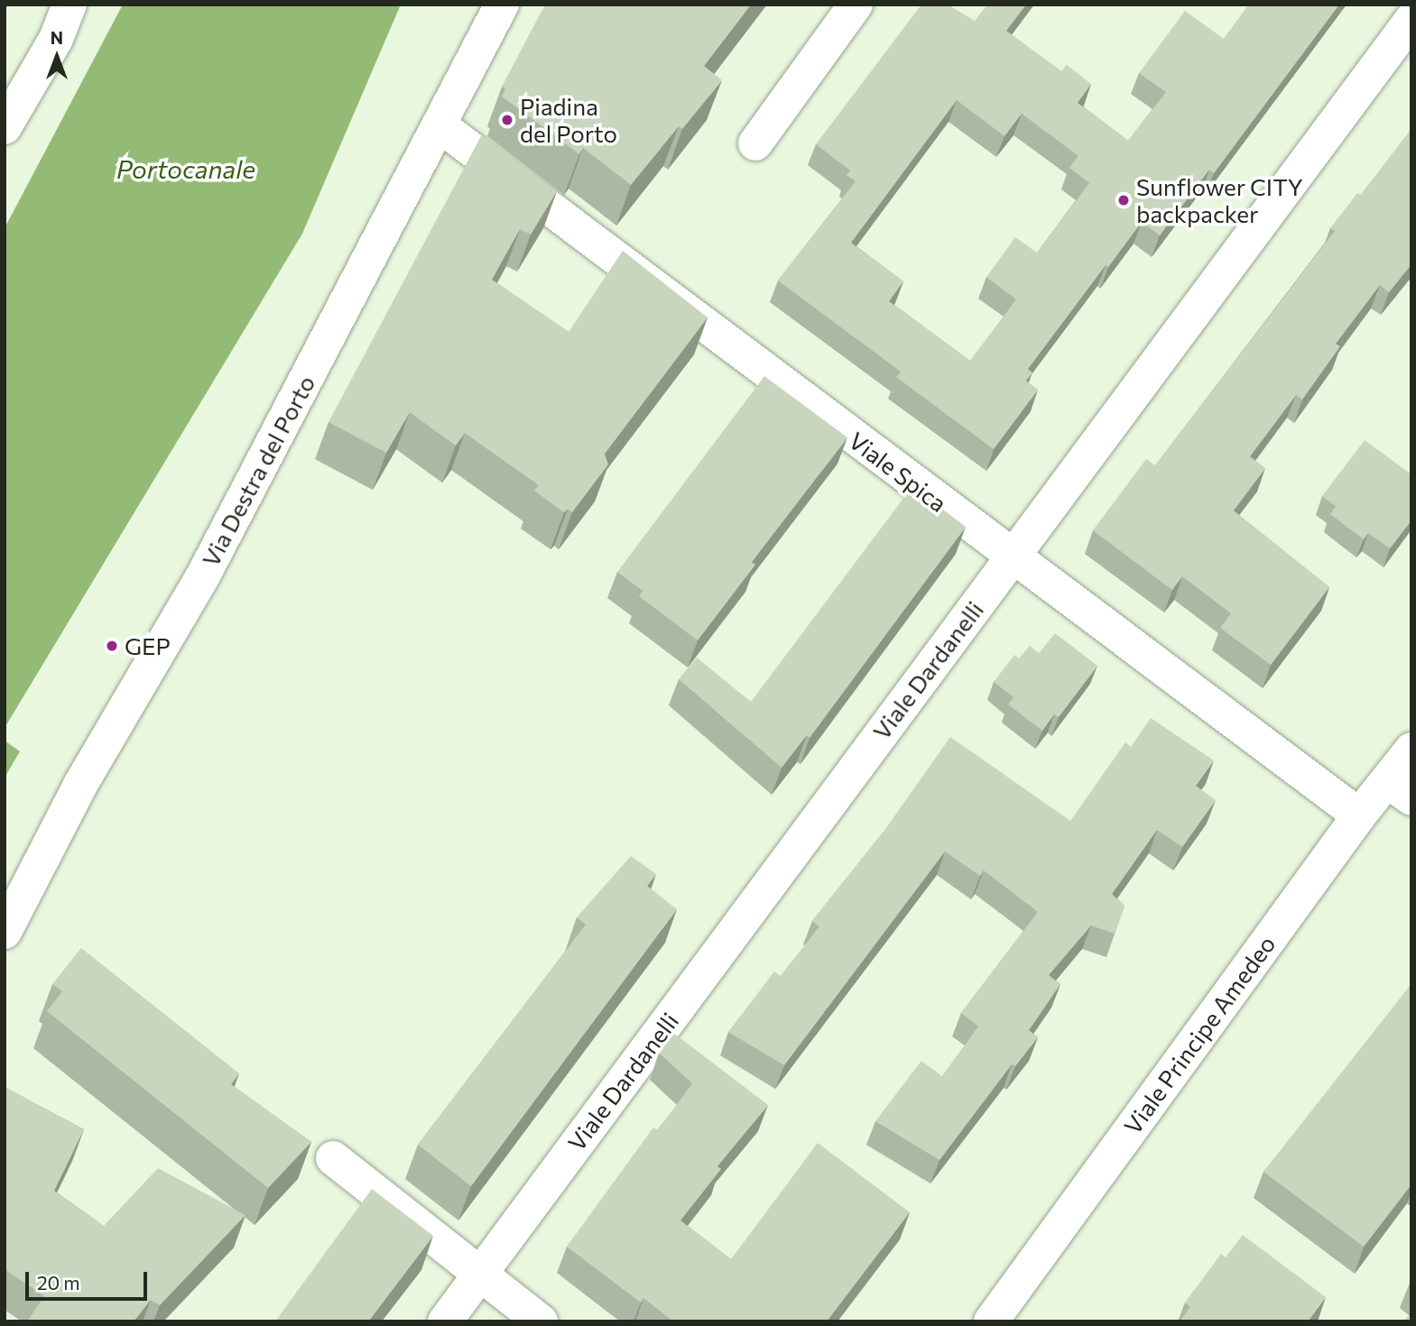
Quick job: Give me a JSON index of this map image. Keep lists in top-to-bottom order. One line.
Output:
{"streets":{"street":["Via Destra del Porto","Viale Spica","Viale Dardanelli","Viale Principe Amedeo"]},"crossings":[["Via Destra del Porto","Viale Spica"],["Viale Spica","Viale Dardanelli"],["Viale Spica","Viale Principe Amedeo"]],"water":["Portocanale"],"places":["Piadina del Porto","Sunflower CITY backpacker","GEP"],"scale_bar":"20 m","north":"top"}
